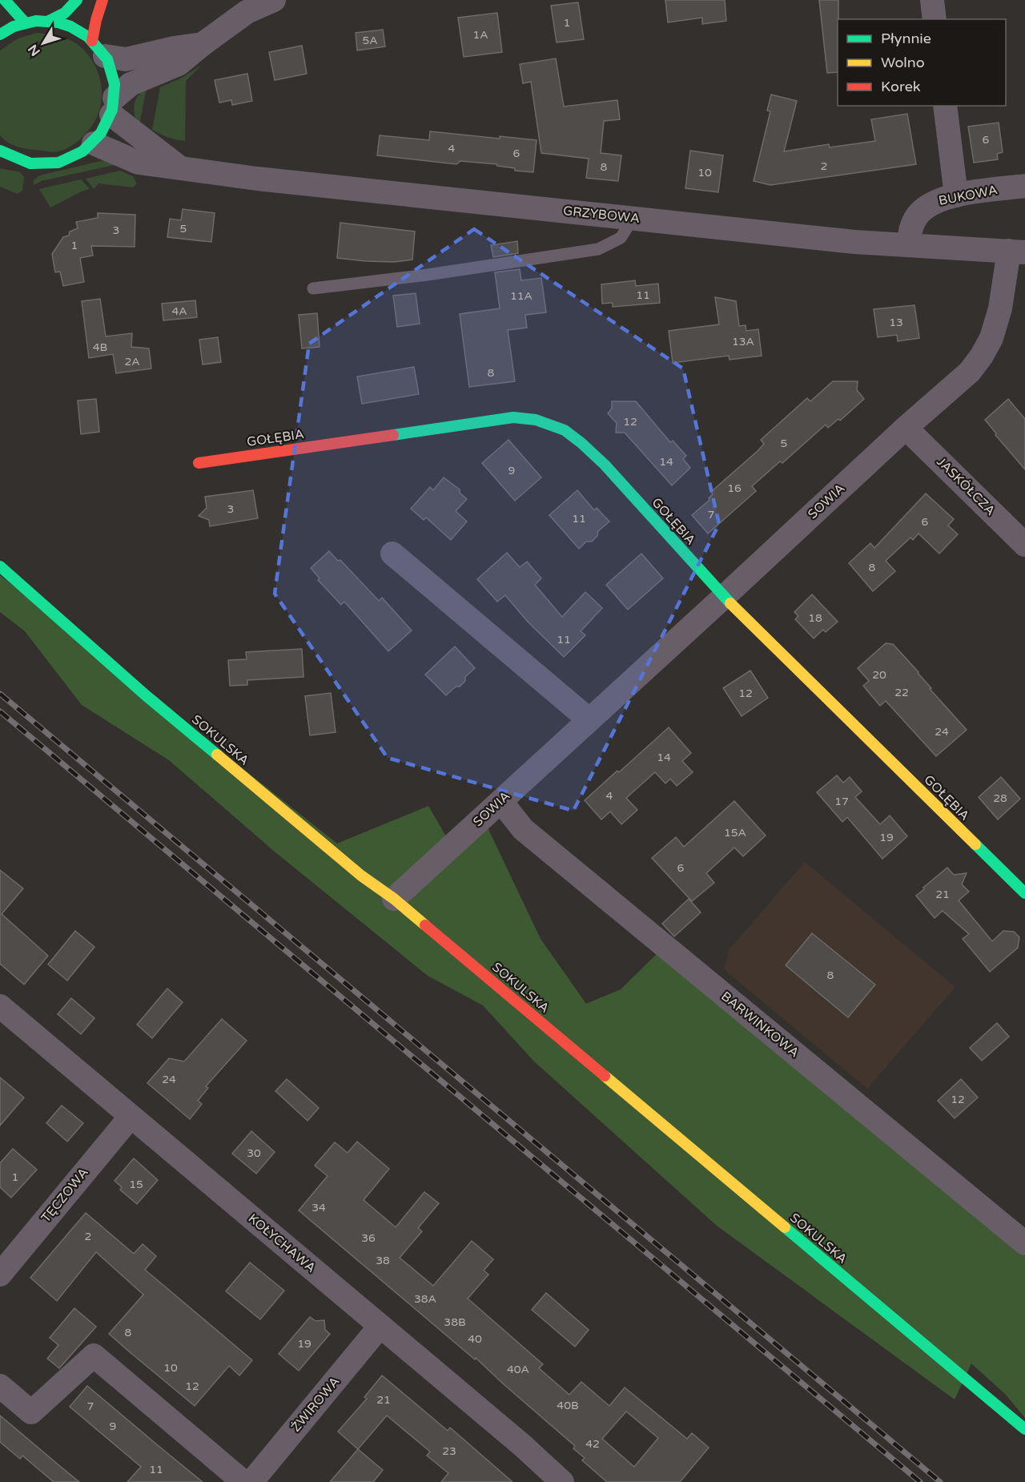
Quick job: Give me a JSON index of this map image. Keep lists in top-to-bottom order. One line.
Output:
{"streets":{"street":["BUKOWA","GRZYBOWA","GOŁĘBIA","JASKÓŁCZA","SOWIA","SOKULSKA","BARWINKOWA","TĘCZOWA","KOŁYCHAWA","ŻWIROWA"]},"crossings":[["BUKOWA","GRZYBOWA"],["GRZYBOWA","SOWIA"],["GOŁĘBIA","SOWIA"],["JASKÓŁCZA","SOWIA"],["SOWIA","SOKULSKA"],["SOWIA","BARWINKOWA"],["TĘCZOWA","KOŁYCHAWA"],["KOŁYCHAWA","ŻWIROWA"]],"house_numbers":["1","1A","5A","6","4","6","2","8","10","5","3","1","11","11A","4A","13","13A","4B","2A","8","12","5","14","9","16","3","7","11","6","8","18","11","20","22","12","24","14","4","28","17","15A","19","6","21","8","24","12","30","1","15","34","2","36","38","38A","38B","8","40","19","10","40A","12","21","40B","7","9","42","23","11"],"legend":["Płynnie","Wolno","Korek"],"north":"bottom left"}
